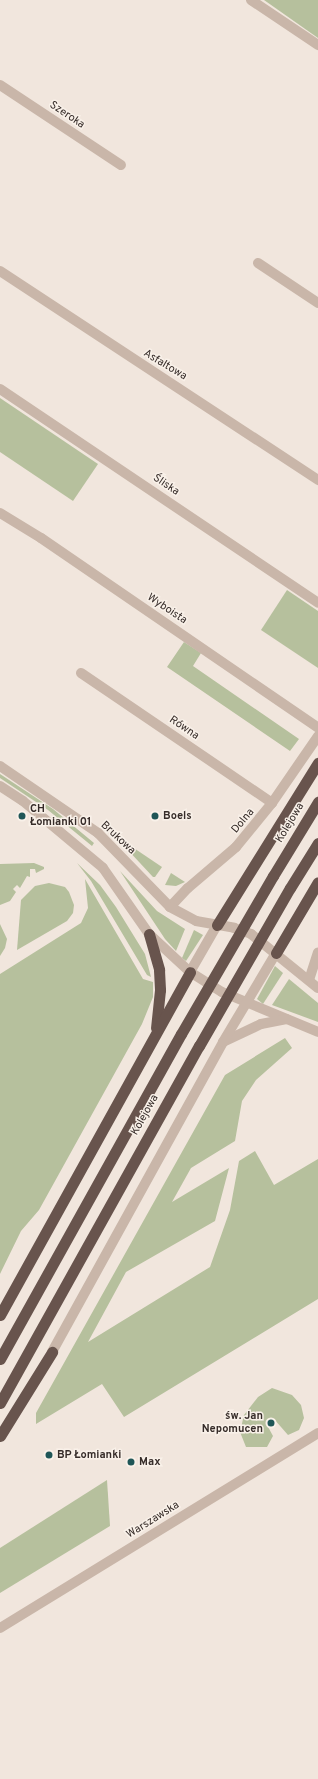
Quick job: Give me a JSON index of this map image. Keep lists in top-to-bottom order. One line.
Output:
{"streets":{"highway":["Kolejowa"],"street":["Szeroka","Asfaltowa","Śliska","Wyboista","Równa","Dolna","Brukowa","Warszawska"]},"crossings":[["Równa","Dolna"],["Dolna","Brukowa"]],"places":["CH Łomianki 01","Boels","św. Jan Nepomucen","BP Łomianki","Max"]}
